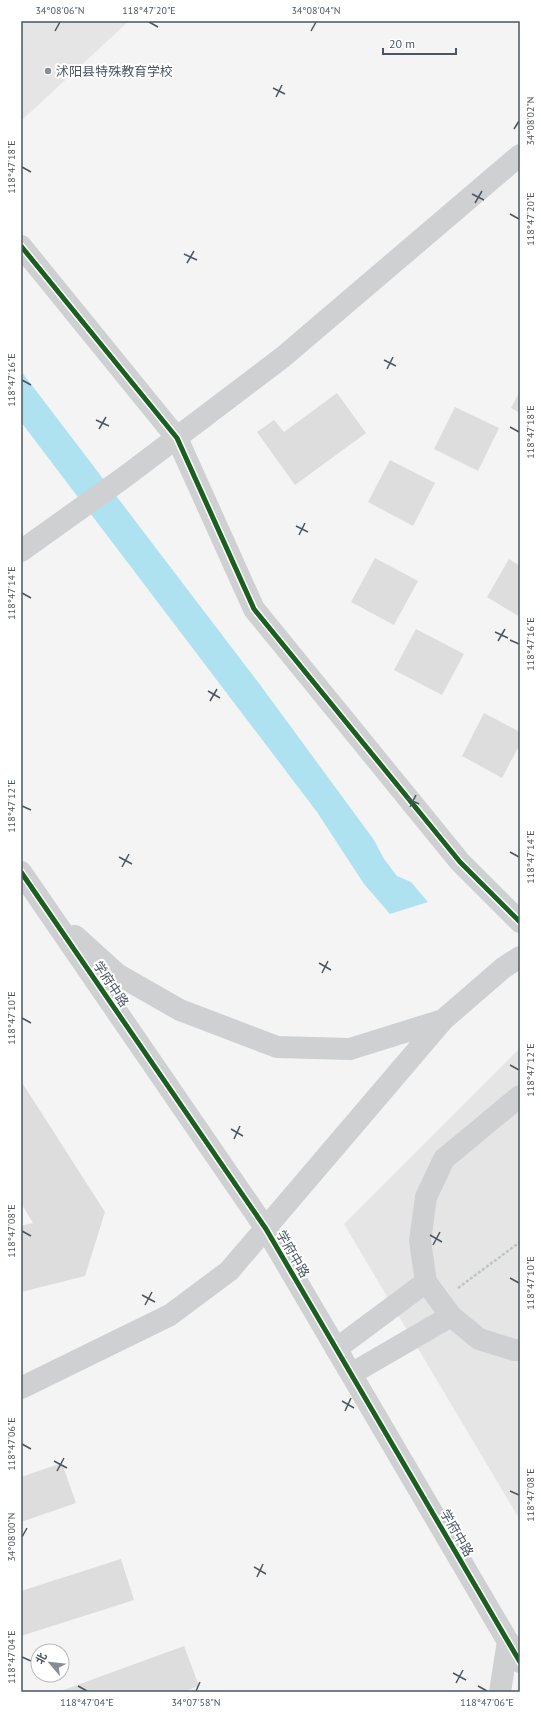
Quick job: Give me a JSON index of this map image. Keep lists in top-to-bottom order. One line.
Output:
{"streets":{"street":["学府中路"]},"places":["沭阳县特殊教育学校"],"scale_bar":"20 m","north":"top left","coordinates":["34°08'06\"N","118°47'20\"E","34°08'04\"N","34°08'02\"N","118°47'18\"E","118°47'16\"E","118°47'14\"E","118°47'12\"E","118°47'10\"E","118°47'08\"E","118°47'06\"E","34°08'00\"N","118°47'04\"E","34°07'58\"N"]}
